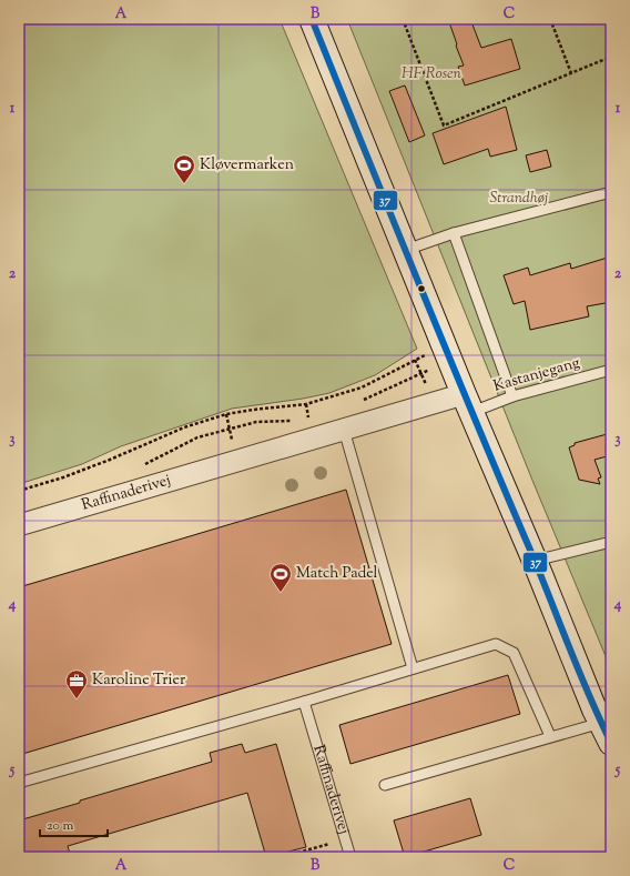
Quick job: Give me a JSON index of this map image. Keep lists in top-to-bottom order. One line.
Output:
{"streets":{"street":["Raffinaderivej"],"lane":["Kastanjegang"]},"crossings":[["Kastanjegang","Raffinaderivej"]],"parks":["HF Rosen","Strandhøj"],"places":{"sports":["Kløvermarken","Match Padel"],"office":["Karoline Trier"]},"lines":["transit line 37"],"scale_bar":"20 m","grid":{"columns":["A","B","C"],"rows":["1","2","3","4","5"]}}
